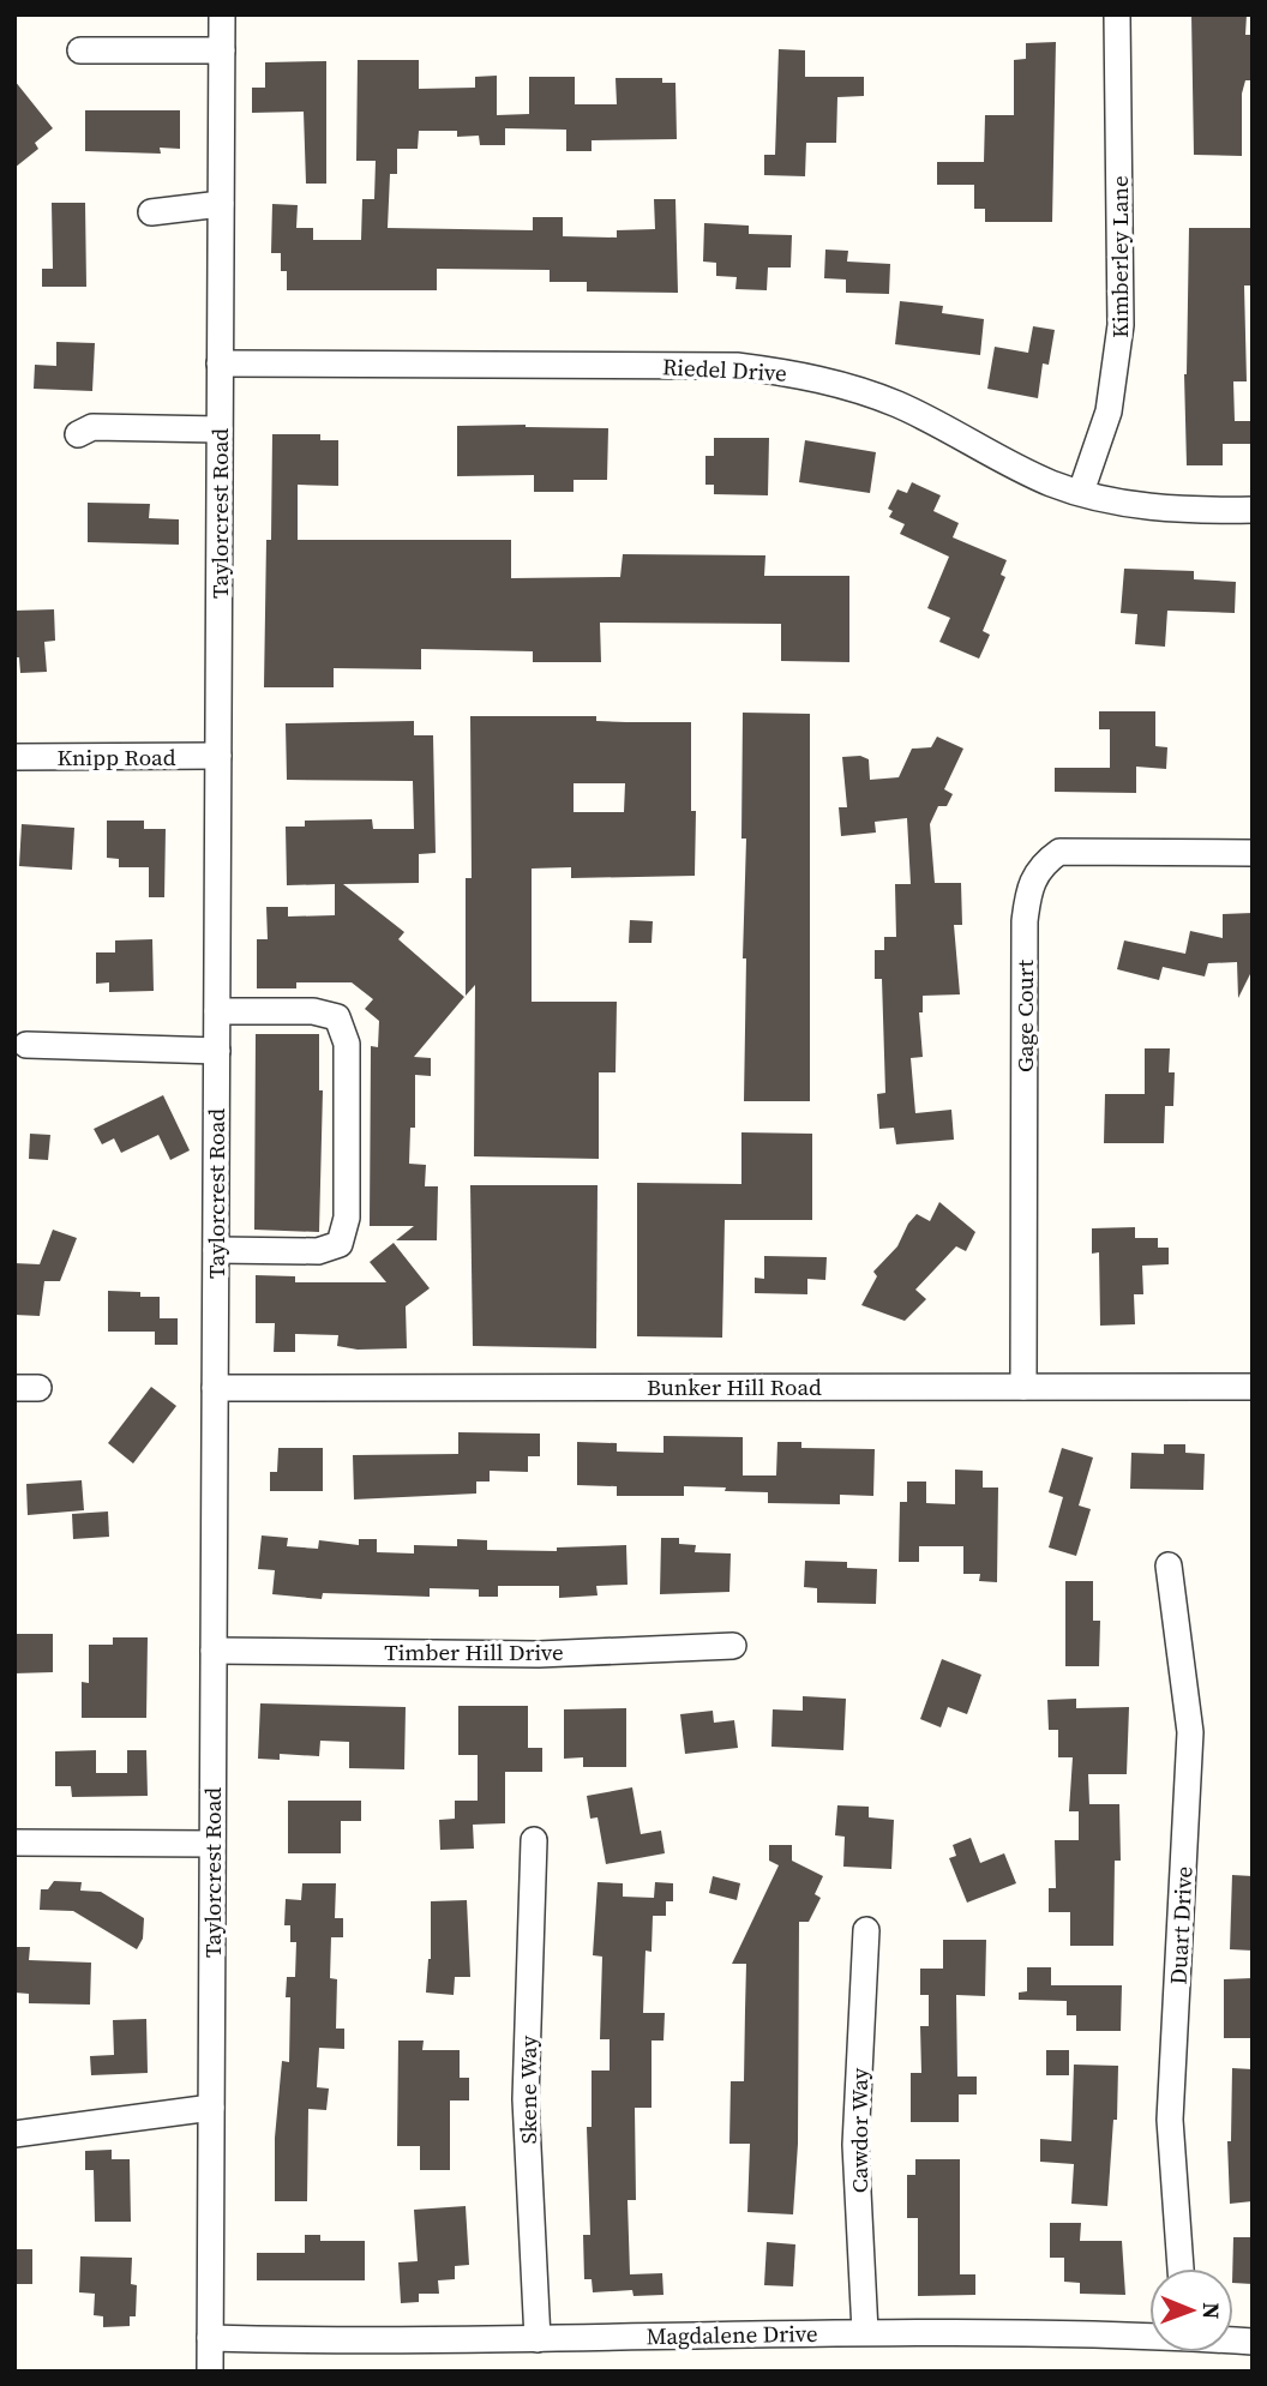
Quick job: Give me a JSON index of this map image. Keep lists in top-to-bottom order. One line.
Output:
{"streets":{"street":["Kimberley Lane","Riedel Drive","Taylorcrest Road","Knipp Road","Gage Court","Bunker Hill Road","Timber Hill Drive","Duart Drive","Skene Way","Cawdor Way","Magdalene Drive"]},"crossings":[["Kimberley Lane","Riedel Drive"],["Riedel Drive","Taylorcrest Road"],["Taylorcrest Road","Knipp Road"],["Taylorcrest Road","Bunker Hill Road"],["Taylorcrest Road","Timber Hill Drive"],["Taylorcrest Road","Magdalene Drive"],["Gage Court","Bunker Hill Road"],["Skene Way","Magdalene Drive"],["Cawdor Way","Magdalene Drive"]],"north":"right"}
